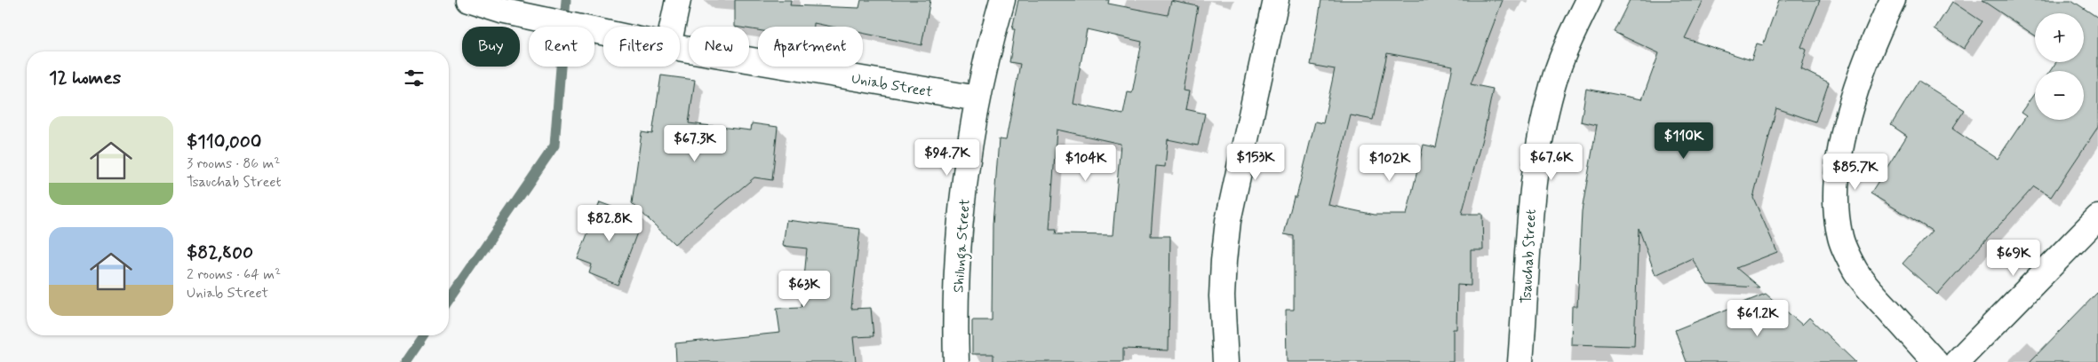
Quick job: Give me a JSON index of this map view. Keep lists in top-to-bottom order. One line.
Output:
{"streets":{"street":["Uniab Street","Shilunga Street","Tsauchab Street"]},"crossings":[["Uniab Street","Shilunga Street"]],"page":{"map_buttons":["+","−"],"chip":["Buy","Rent","Filters","New","Apartment"],"heading":"12 homes","list":[{"name":"$110,000","note":"3 rooms · 86 m² · Tsauchab Street"},{"name":"$82,800","note":"2 rooms · 64 m² · Uniab Street"}],"price":["$110K","$67.3K","$94.7K","$153K","$67.6K","$104K","$102K","$85.7K","$82.8K","$69K","$63K","$61.2K"]}}
